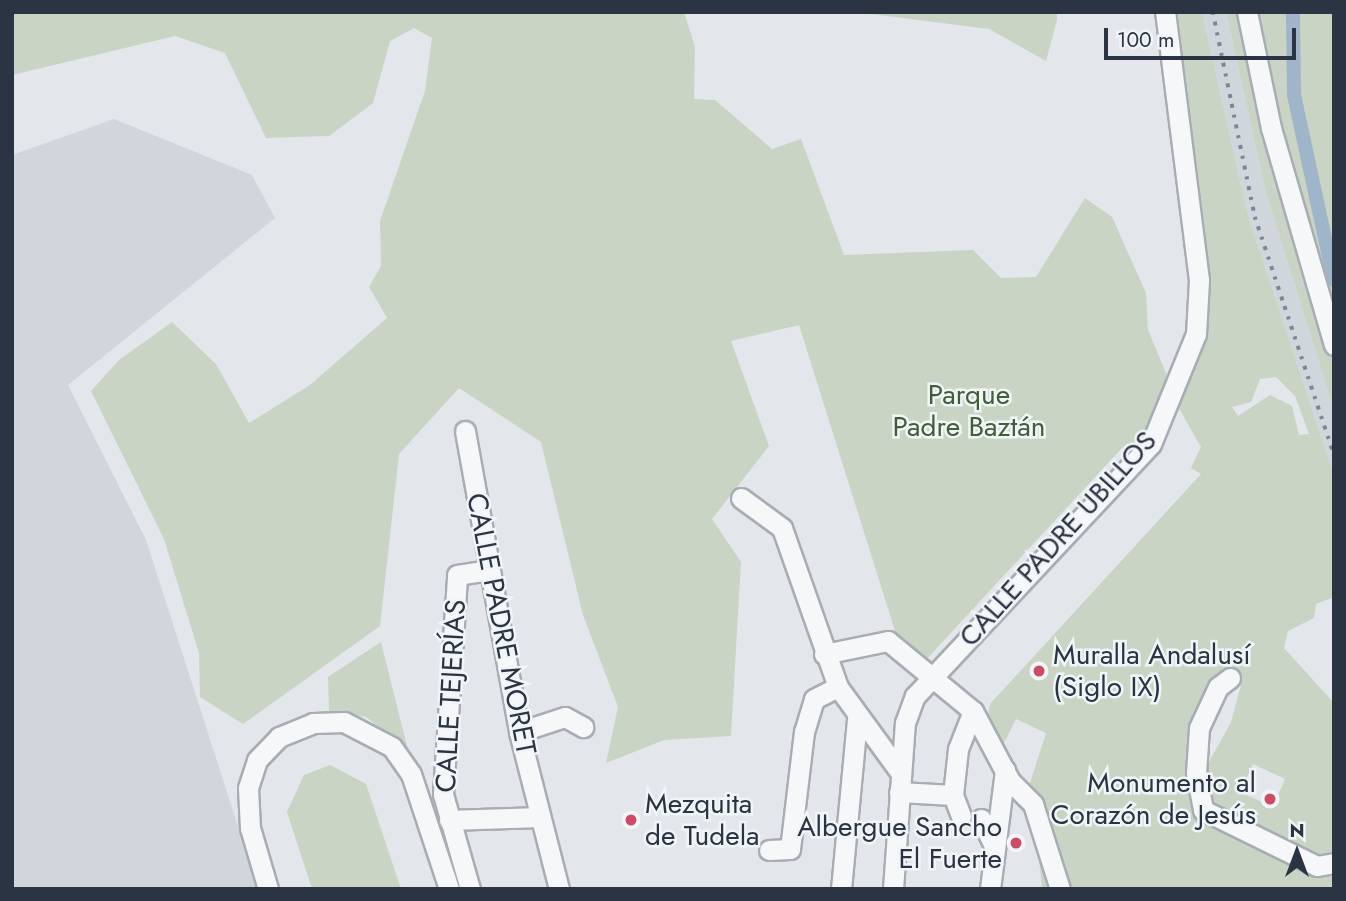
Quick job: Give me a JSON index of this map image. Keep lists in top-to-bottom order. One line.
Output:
{"streets":{"street":["CALLE PADRE UBILLOS","CALLE PADRE MORET","CALLE TEJERÍAS"]},"crossings":[["CALLE PADRE MORET","CALLE TEJERÍAS"]],"parks":["Parque Padre Baztán"],"places":["Muralla Andalusí (Siglo IX)","Monumento al Corazón de Jesús","Mezquita de Tudela","Albergue Sancho El Fuerte"],"scale_bar":"100 m","north":"top"}
